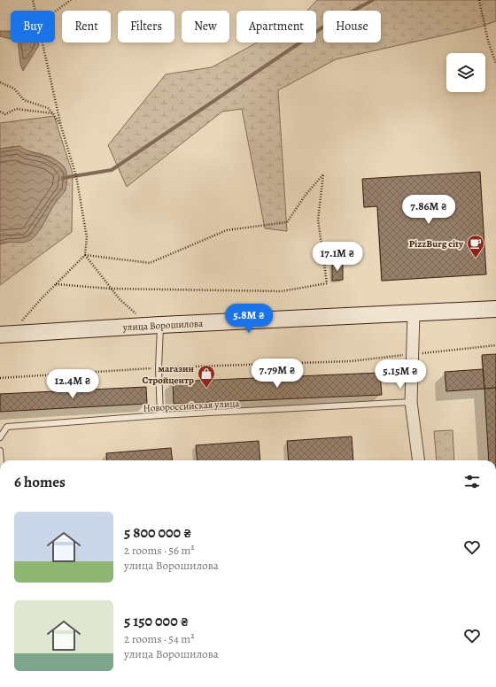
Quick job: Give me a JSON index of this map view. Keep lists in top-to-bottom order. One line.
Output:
{"streets":{"main road":["улица Ворошилова"],"lane":["Новороссийская улица"]},"places":{"cafe":["PizzBurg city"],"shop":["магазин Стройцентр"]},"page":{"chip":["Buy","Rent","Filters","New","Apartment","House"],"price":["7.86M ₴","17.1M ₴","5.8M ₴","7.79M ₴","5.15M ₴","12.4M ₴"],"heading":"6 homes","list":[{"name":"5 800 000 ₴","note":"2 rooms · 56 m² · улица Ворошилова"},{"name":"5 150 000 ₴","note":"2 rooms · 54 m² · улица Ворошилова"}]}}
